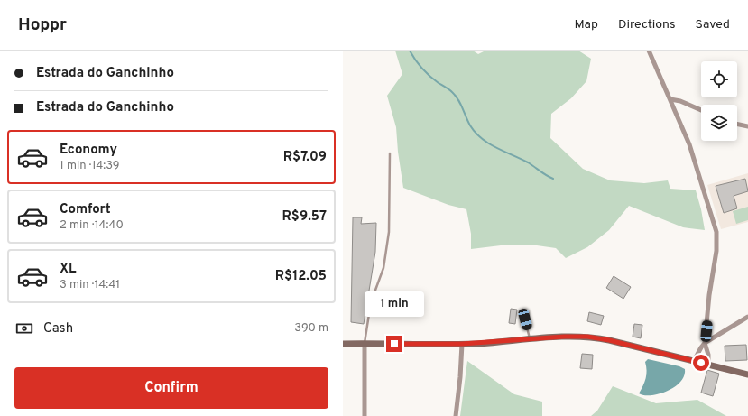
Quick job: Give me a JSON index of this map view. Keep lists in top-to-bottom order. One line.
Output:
{"page":{"header":"Hoppr","nav":["Map","Directions","Saved"],"banner":["Estrada do Ganchinho","Estrada do Ganchinho"],"list":[{"name":"Economy","note":"1 min · 14:39","value":"R$7.09"},{"name":"Comfort","note":"2 min · 14:40","value":"R$9.57"},{"name":"XL","note":"3 min · 14:41","value":"R$12.05"}],"bubble":"1 min","pay":["Cash","390 m"],"buttons":"Confirm"}}
